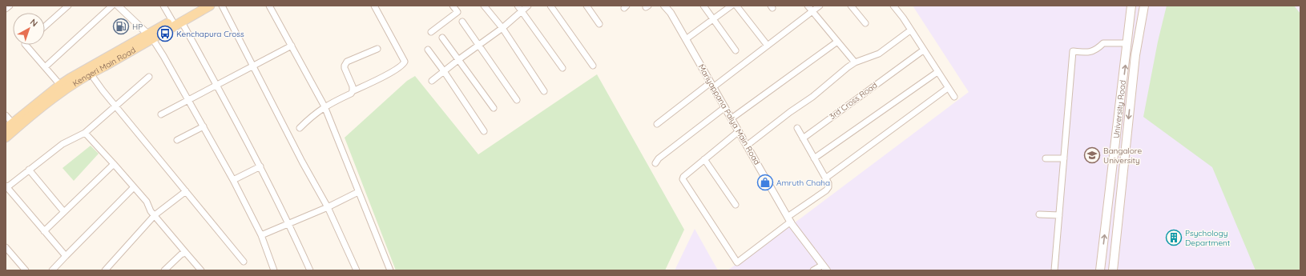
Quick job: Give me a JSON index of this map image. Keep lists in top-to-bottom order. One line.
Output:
{"streets":{"main road":["Kengeri Main Road","University Road"],"street":["3rd Cross Road","Mariyappana Palya Main Road"]},"places":{"fuel station":["HP"],"bus stop":["Kenchapura Cross"],"school or university":["Bangalore University"],"shop":["Amruth Chaha"],"building":["Psychology Department"]},"north":"top right"}
